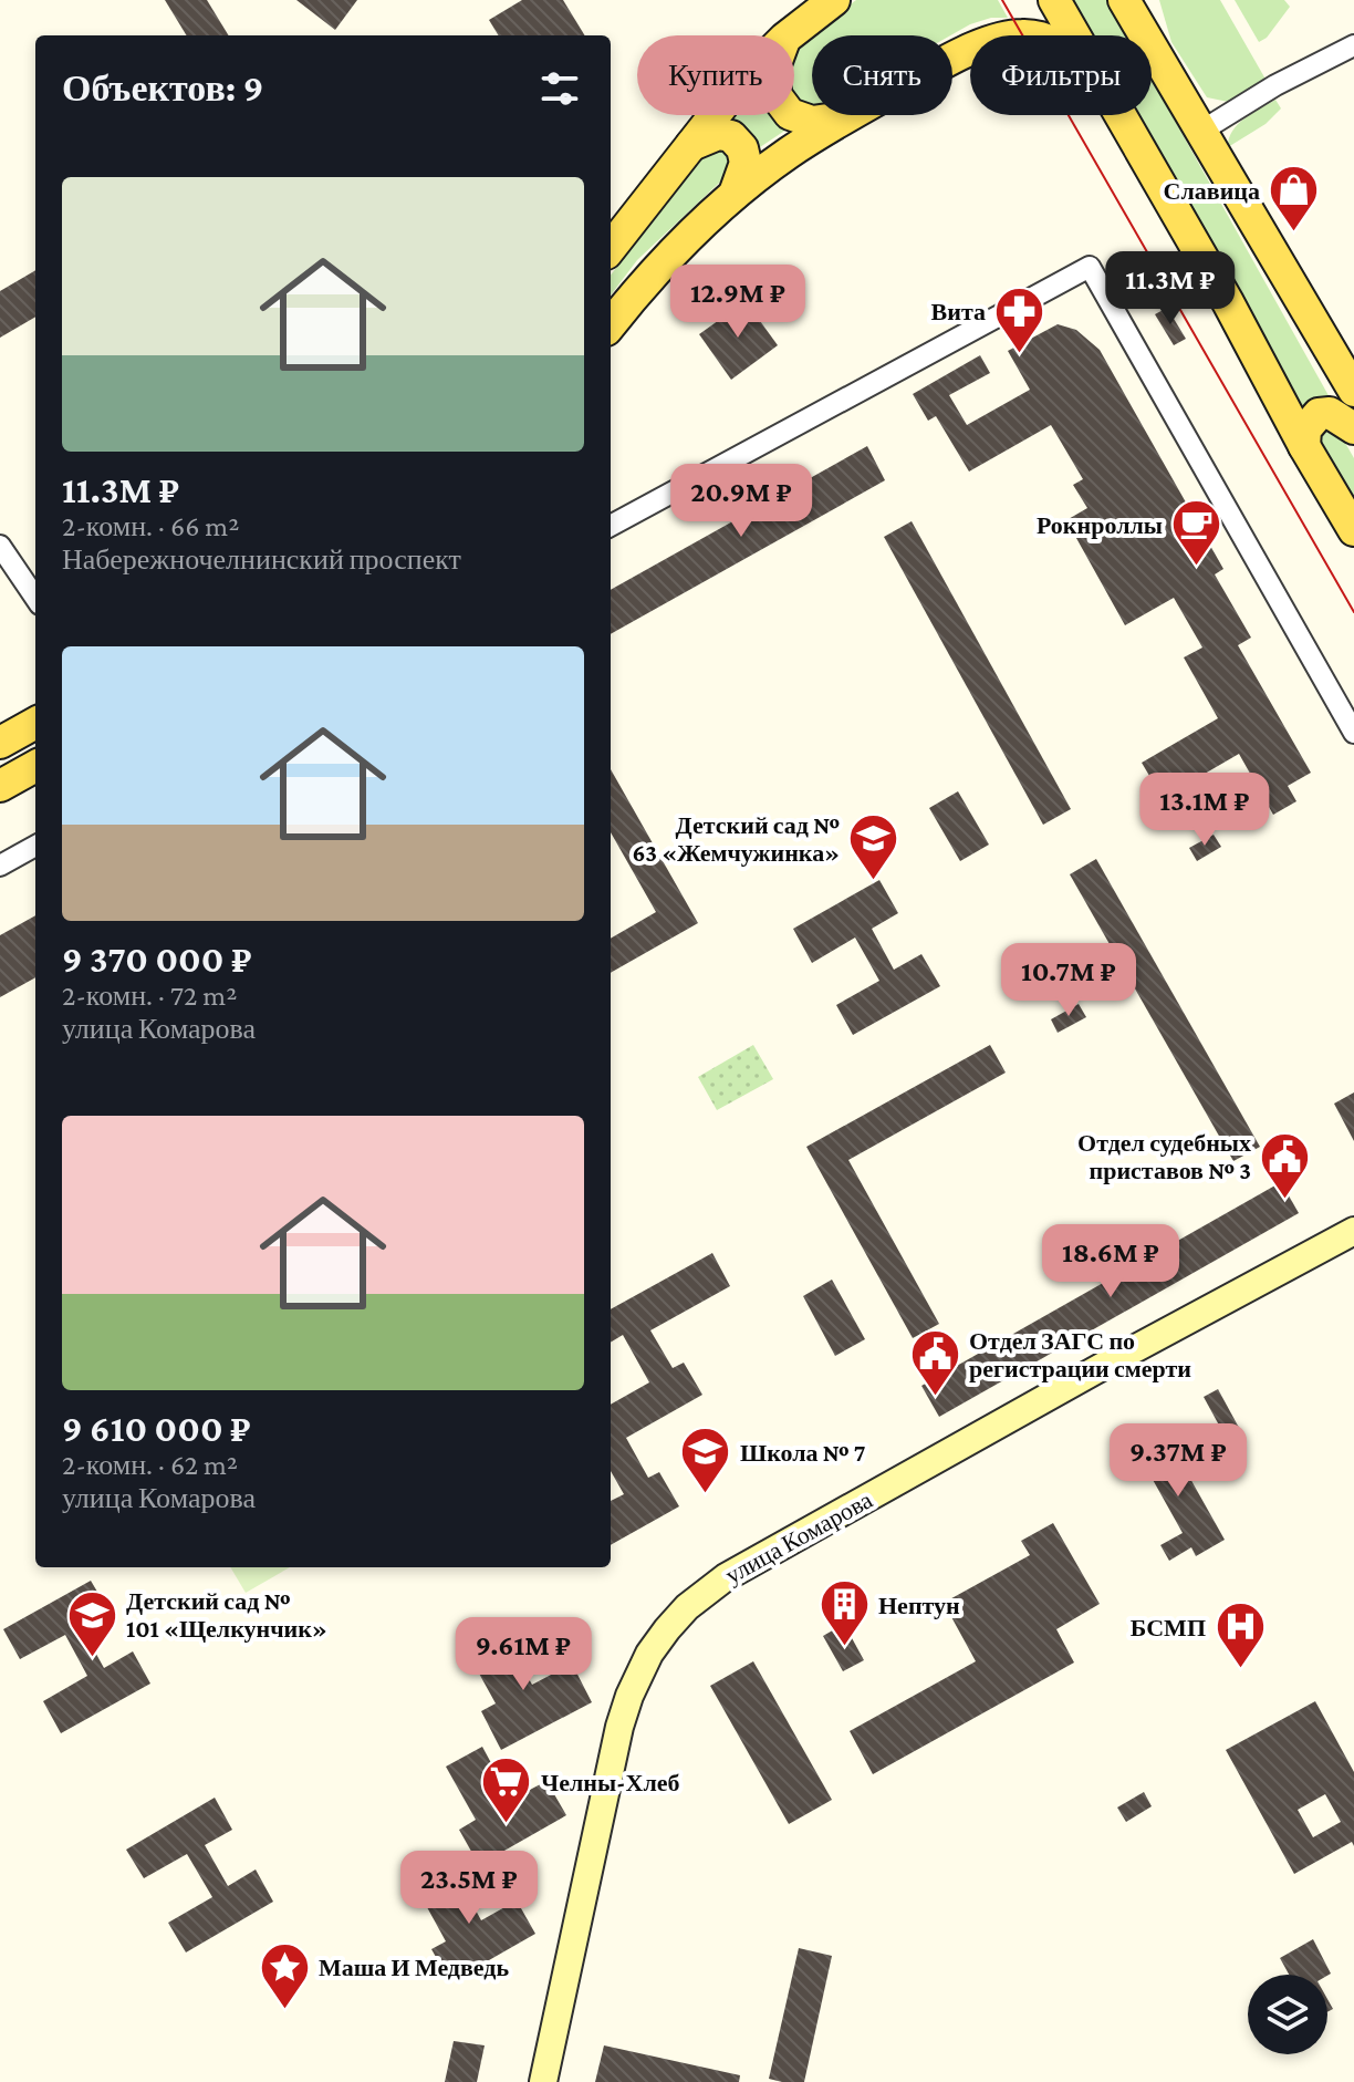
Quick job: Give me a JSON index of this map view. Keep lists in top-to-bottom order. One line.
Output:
{"streets":{"street":["улица Комарова"]},"places":{"shop":["Славица"],"pharmacy":["Вита"],"cafe":["Рокнроллы"],"school or university":["Детский сад № 63 «Жемчужинка»","Школа № 7","Детский сад № 101 «Щелкунчик»"],"public building":["Отдел судебных приставов № 3","Отдел ЗАГС по регистрации смерти"],"building":["Нептун"],"hospital":["БСМП"],"supermarket":["Челны-Хлеб"],"place":["Маша И Медведь"]},"page":{"chip":["Купить","Снять","Фильтры"],"heading":"Объектов: 9","list":[{"name":"11.3M ₽","note":"2-комн. · 66 m² · Набережночелнинский проспект"},{"name":"9 370 000 ₽","note":"2-комн. · 72 m² · улица Комарова"},{"name":"9 610 000 ₽","note":"2-комн. · 62 m² · улица Комарова"}],"price":["11.3M ₽","12.9M ₽","20.9M ₽","13.1M ₽","10.7M ₽","18.6M ₽","9.37M ₽","9.61M ₽","23.5M ₽"]}}
